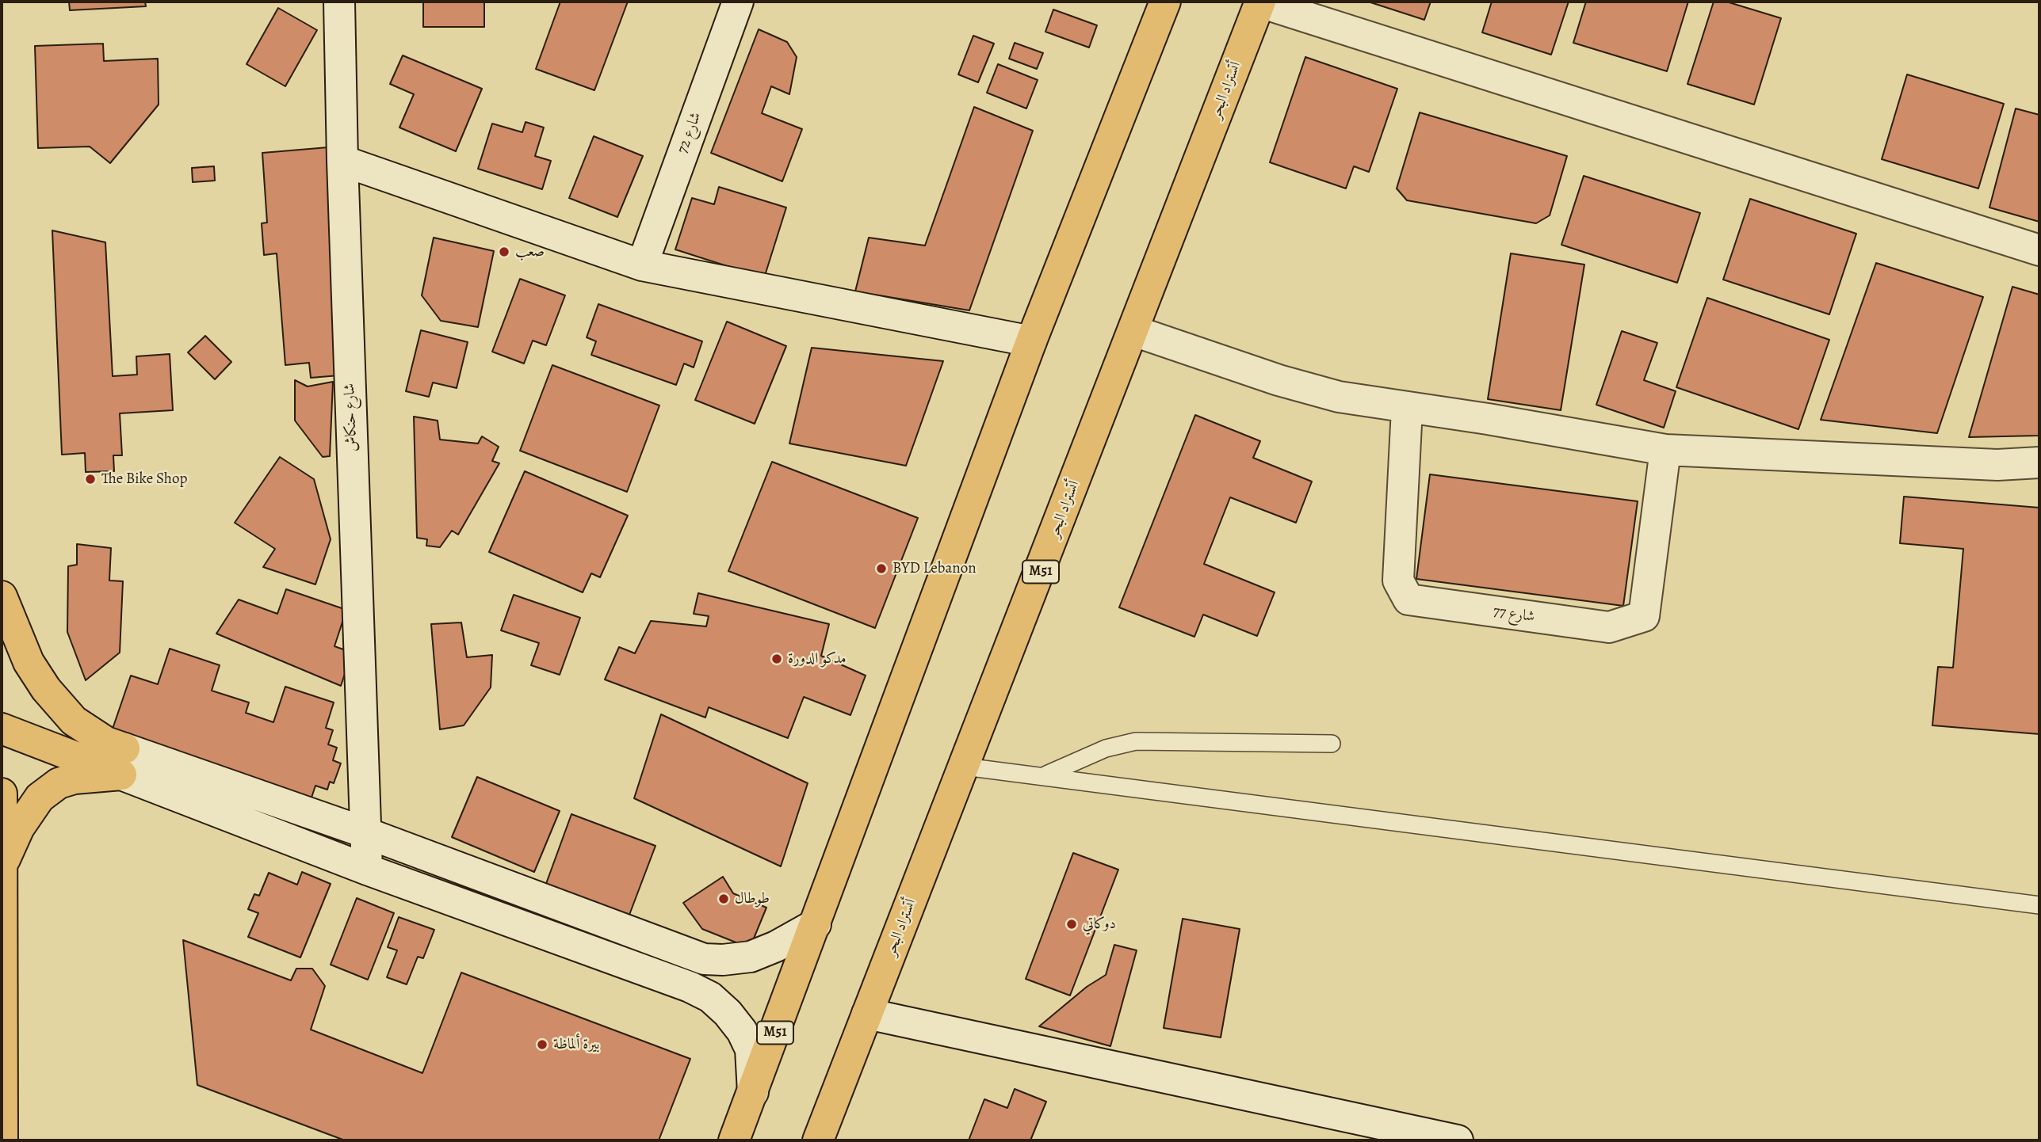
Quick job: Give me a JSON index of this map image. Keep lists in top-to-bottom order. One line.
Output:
{"streets":{"highway":["أتستراد البحر","M51"],"street":["شارع 72","شارع حنكاش","شارع 77"]},"places":["صعب","The Bike Shop","BYD Lebanon","مدكو الدورة","طوطال","دوكاتي","بيرة ألماظة"]}
